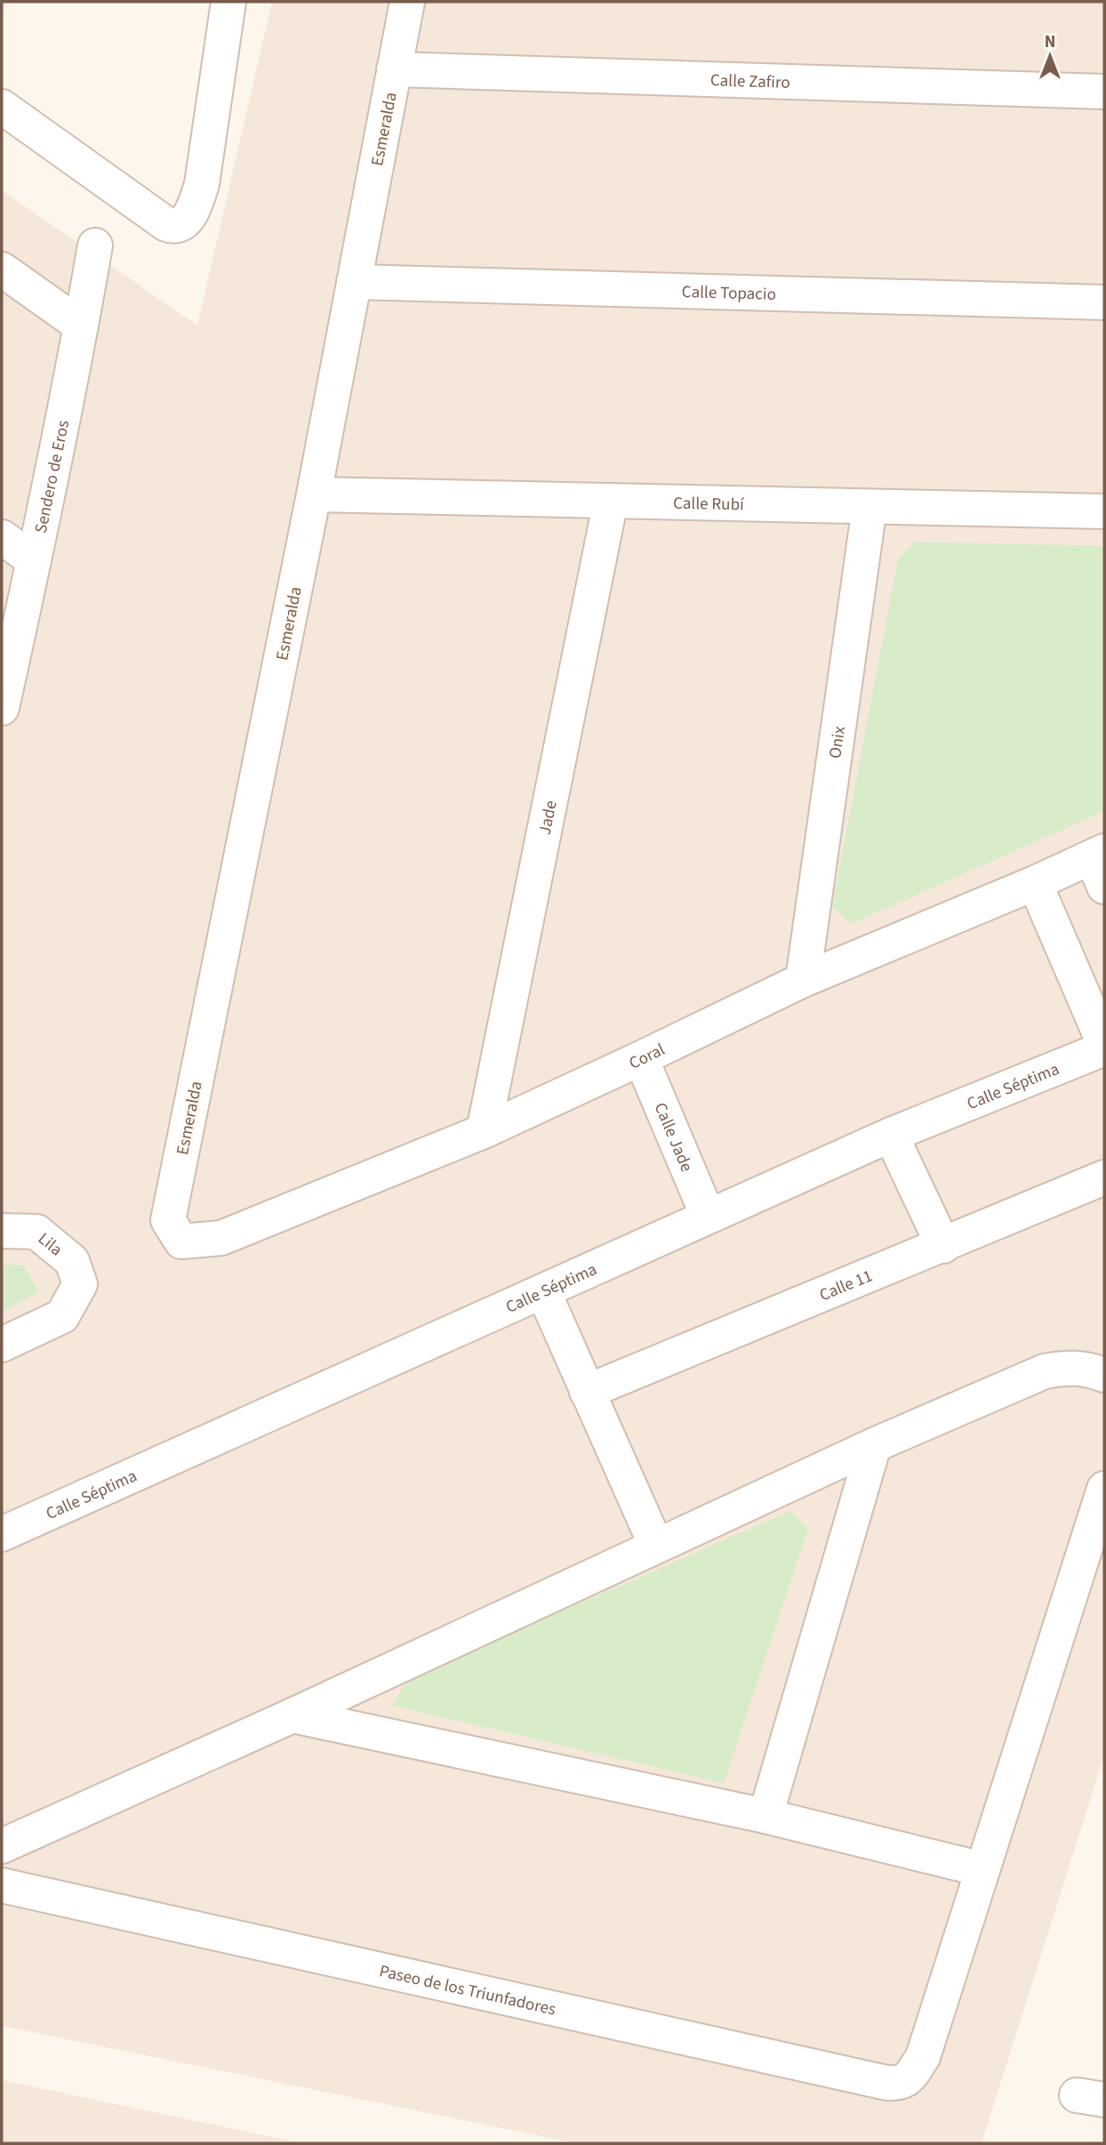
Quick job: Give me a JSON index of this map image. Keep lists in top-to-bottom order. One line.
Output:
{"streets":{"street":["Calle Zafiro","Esmeralda","Calle Topacio","Sendero de Eros","Calle Rubí","Onix","Jade","Coral","Calle Séptima","Calle Jade","Lila","Calle 11","Paseo de los Triunfadores"]},"crossings":[["Calle Zafiro","Esmeralda"],["Esmeralda","Calle Topacio"],["Esmeralda","Calle Rubí"],["Esmeralda","Coral"],["Calle Rubí","Onix"],["Calle Rubí","Jade"],["Onix","Coral"],["Jade","Coral"],["Coral","Calle Jade"],["Calle Séptima","Calle Jade"]],"north":"top"}
